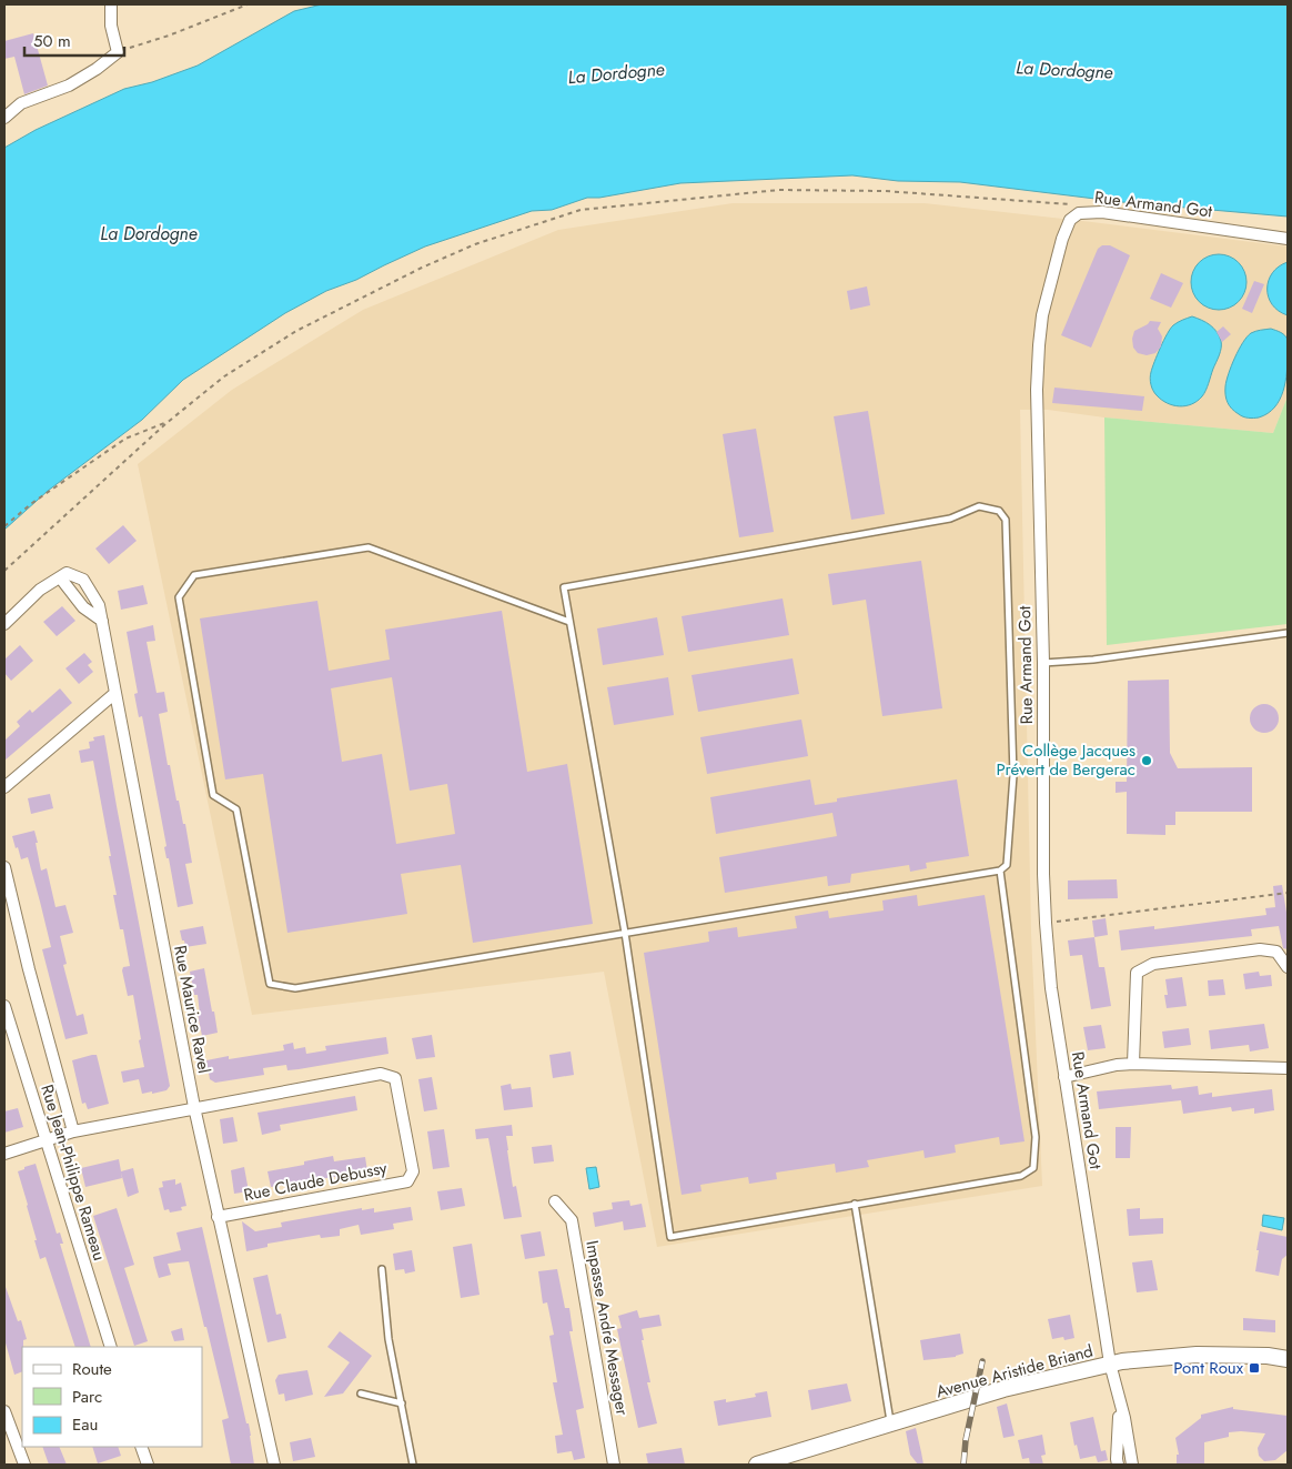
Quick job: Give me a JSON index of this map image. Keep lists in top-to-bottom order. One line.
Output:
{"streets":{"main road":["Avenue Aristide Briand"],"street":["Rue Armand Got","Rue Maurice Ravel","Rue Jean-Philippe Rameau","Rue Claude Debussy","Impasse André Messager"]},"crossings":[["Rue Armand Got","Avenue Aristide Briand"],["Rue Maurice Ravel","Rue Claude Debussy"]],"water":["La Dordogne"],"places":{"other":["Collège Jacques Prévert de Bergerac"],"transit":["Pont Roux"]},"legend":["Route","Parc","Eau"],"scale_bar":"50 m"}
